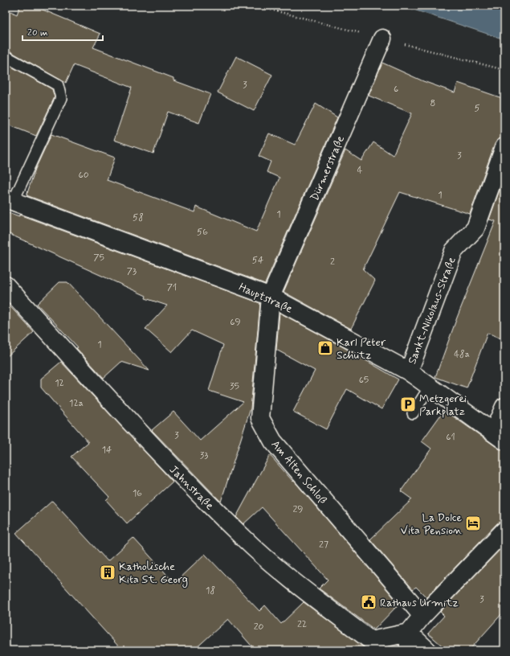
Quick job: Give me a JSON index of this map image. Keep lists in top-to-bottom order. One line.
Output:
{"streets":{"street":["Dürmerstraße","Hauptstraße","Sankt-Nikolaus-Straße","Am Alten Schloß","Jahnstraße"]},"crossings":[["Dürmerstraße","Hauptstraße"],["Dürmerstraße","Am Alten Schloß"],["Hauptstraße","Sankt-Nikolaus-Straße"],["Hauptstraße","Am Alten Schloß"]],"places":{"shop":["Karl Peter Schütz"],"parking":["Metzgerei Parkplatz"],"hotel":["La Dolce Vita Pension"],"building":["Katholische Kita St. Georg"],"public building":["Rathaus Urmitz"]},"house_numbers":["3","6","8","5","3","4","60","1","1","58","56","75","54","2","73","71","69","1","48a","65","12","35","12a","3","61","14","33","16","29","27","18","3","22","20"],"scale_bar":"20 m"}
